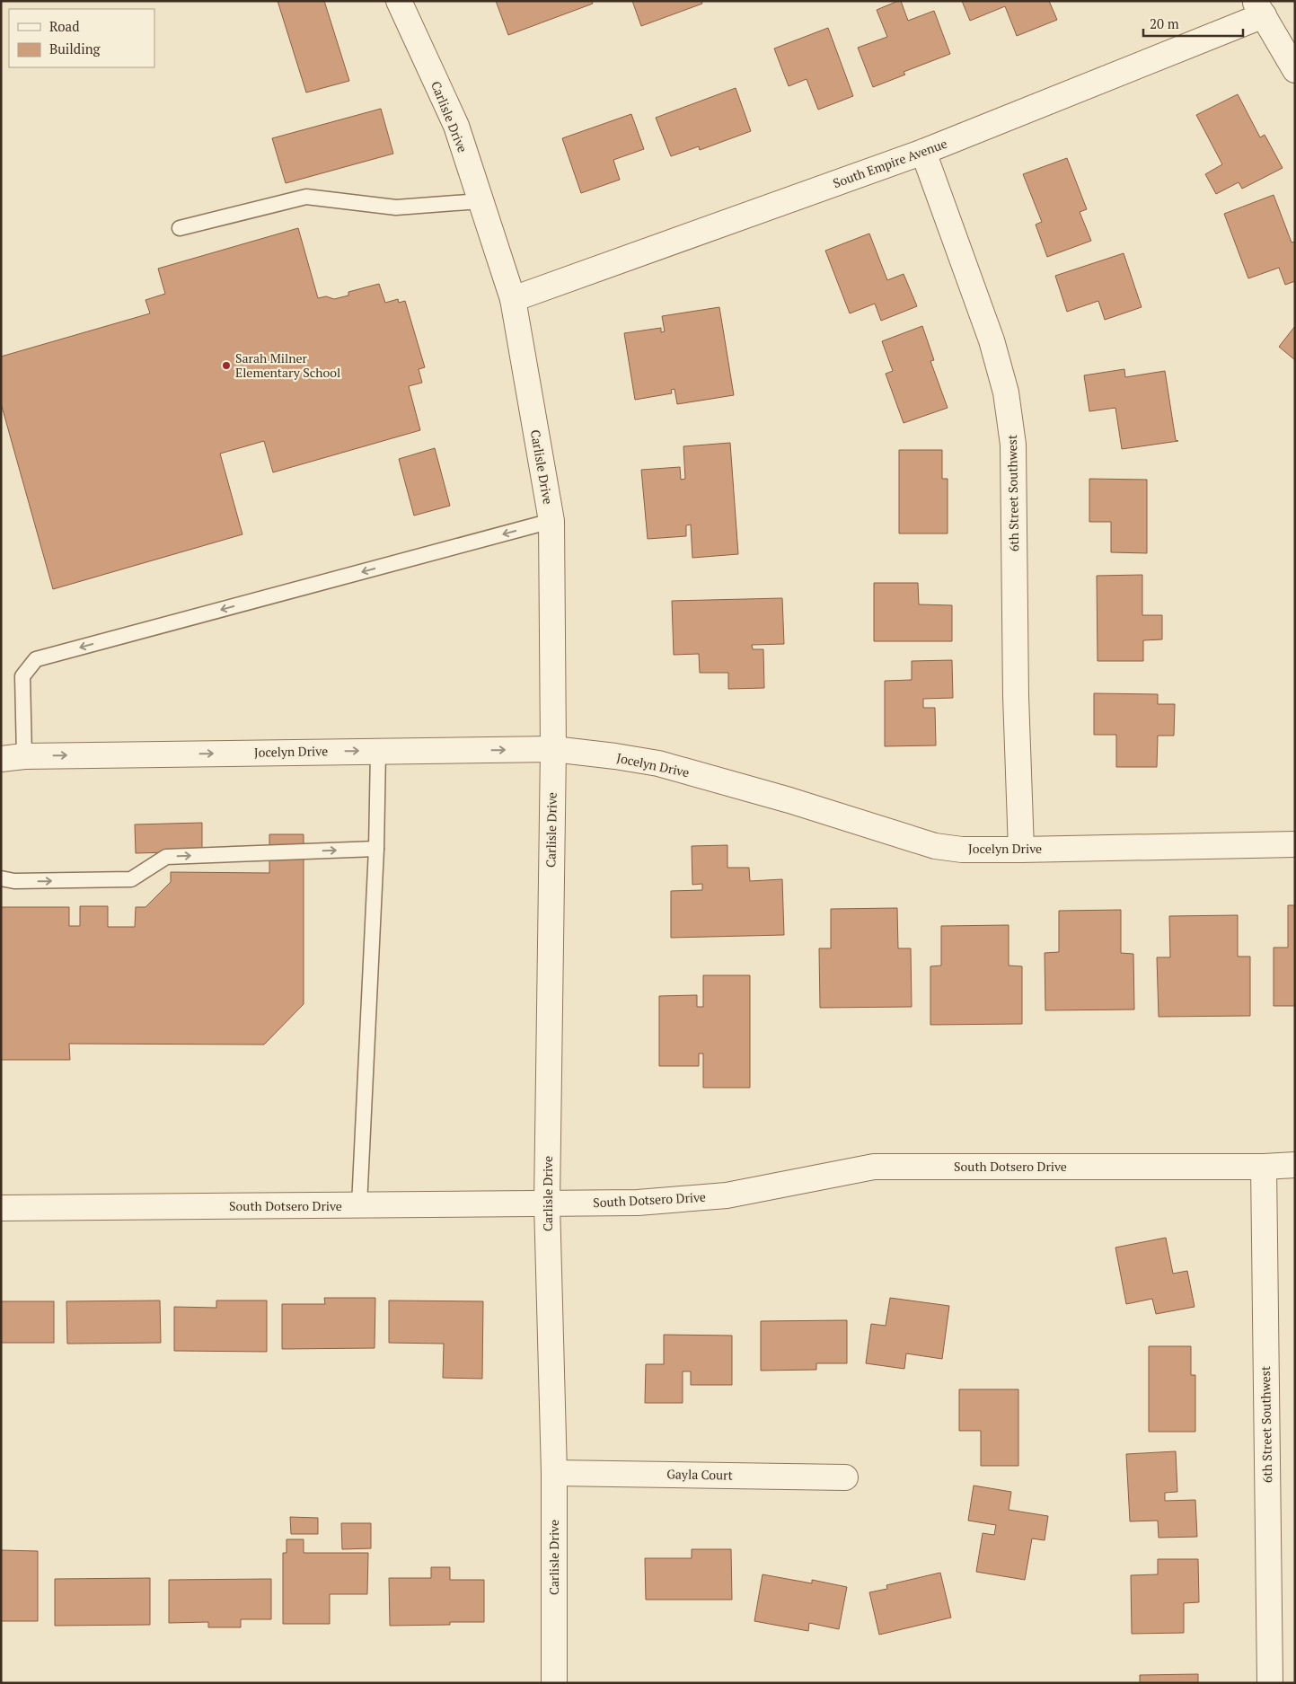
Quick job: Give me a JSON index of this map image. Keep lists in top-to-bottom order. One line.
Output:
{"streets":{"street":["Carlisle Drive","South Empire Avenue","6th Street Southwest","Jocelyn Drive","South Dotsero Drive","Gayla Court"]},"crossings":[["Carlisle Drive","South Empire Avenue"],["Carlisle Drive","Jocelyn Drive"],["Carlisle Drive","South Dotsero Drive"],["Carlisle Drive","Gayla Court"],["South Empire Avenue","6th Street Southwest"],["6th Street Southwest","Jocelyn Drive"],["6th Street Southwest","South Dotsero Drive"]],"one_way":["Jocelyn Drive"],"places":["Sarah Milner Elementary School"],"legend":["Road","Building"],"scale_bar":"20 m"}
